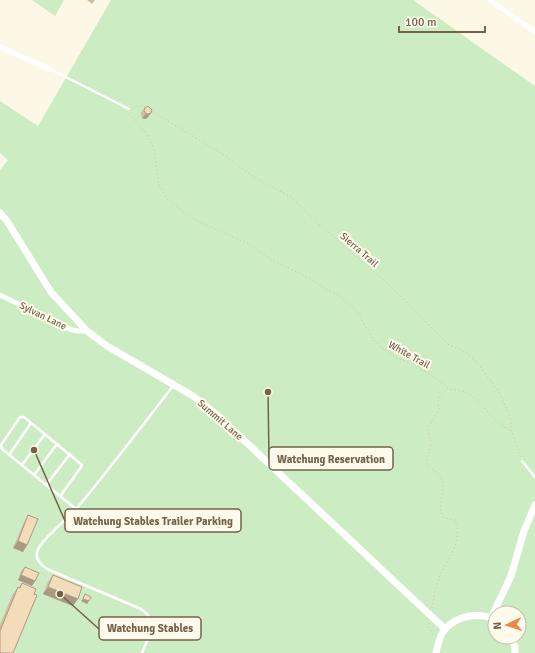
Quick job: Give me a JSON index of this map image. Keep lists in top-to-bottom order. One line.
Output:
{"streets":{"street":["Sylvan Lane","Summit Lane"],"path":["Sierra Trail","White Trail"]},"crossings":[["Sierra Trail","White Trail"],["Sylvan Lane","Summit Lane"]],"places":["Watchung Reservation","Watchung Stables Trailer Parking","Watchung Stables"],"scale_bar":"100 m","north":"left"}
